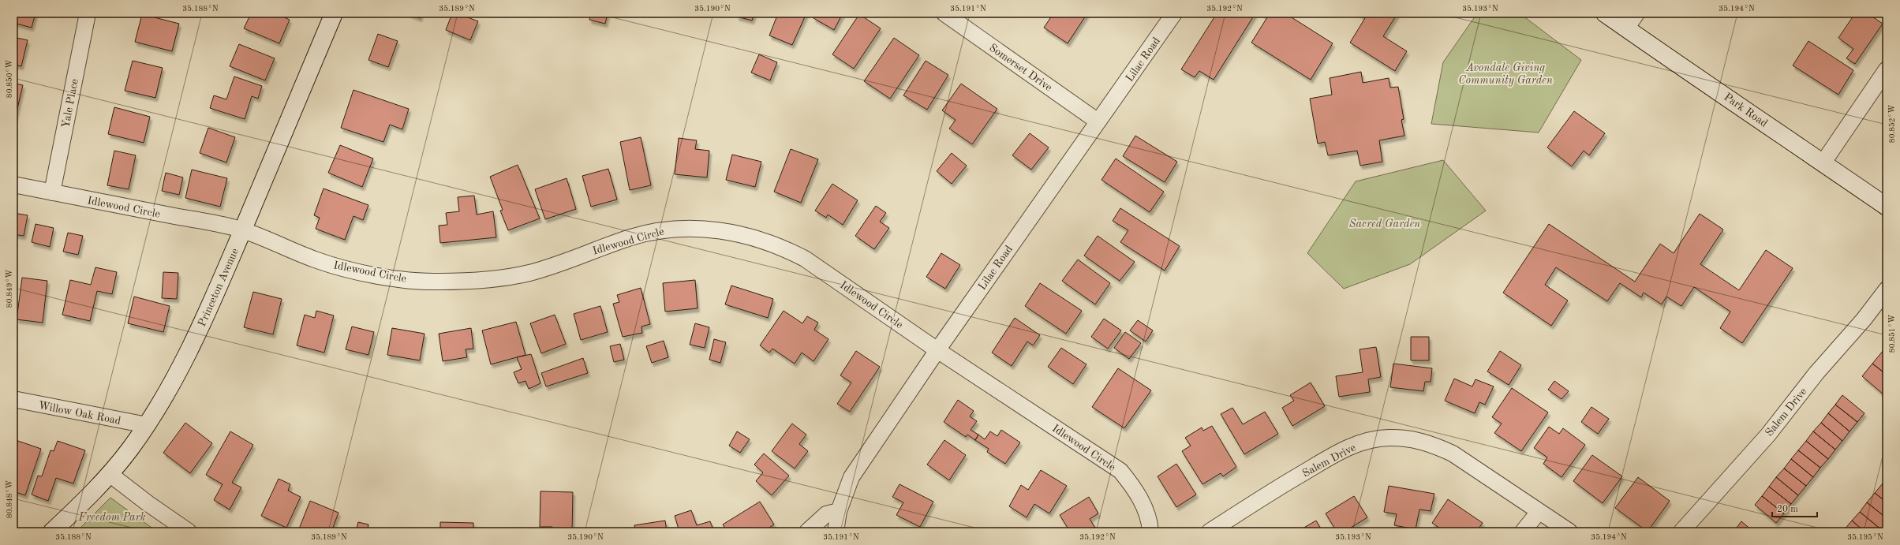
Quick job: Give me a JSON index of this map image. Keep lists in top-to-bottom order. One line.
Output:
{"streets":{"street":["Lilac Road","Somerset Drive","Yale Place","Park Road","Idlewood Circle","Princeton Avenue","Salem Drive","Willow Oak Road"]},"crossings":[["Lilac Road","Somerset Drive"],["Lilac Road","Idlewood Circle"],["Yale Place","Idlewood Circle"],["Idlewood Circle","Princeton Avenue"],["Princeton Avenue","Willow Oak Road"]],"parks":["Avondale Giving Community Garden","Sacred Garden","Freedom Park"],"scale_bar":"20 m","coordinates":["35.188°N","35.189°N","35.190°N","35.191°N","35.192°N","35.193°N","35.194°N","80.850°W","80.852°W","80.849°W","80.851°W","80.848°W","35.195°N"]}
